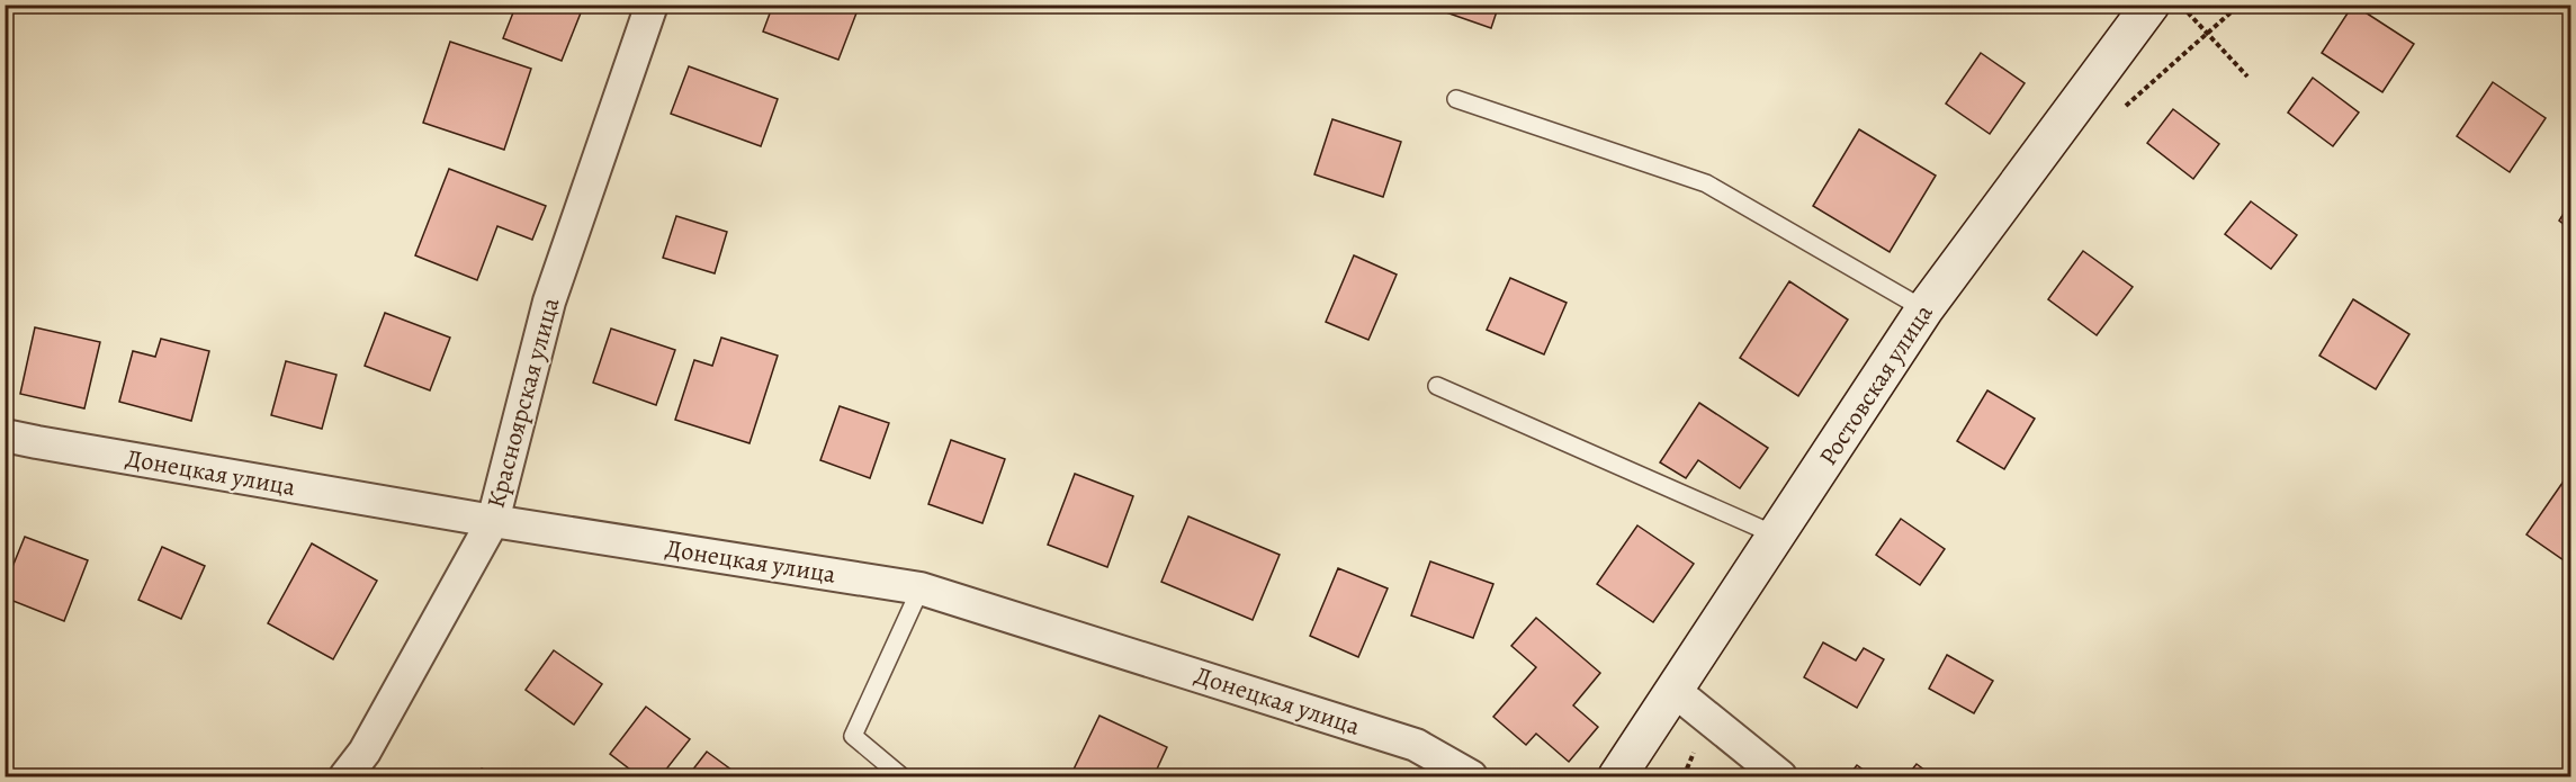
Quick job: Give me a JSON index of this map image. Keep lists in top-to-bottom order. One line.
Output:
{"streets":{"street":["Ростовская улица","Красноярская улица","Донецкая улица"]},"crossings":[["Красноярская улица","Донецкая улица"]]}
